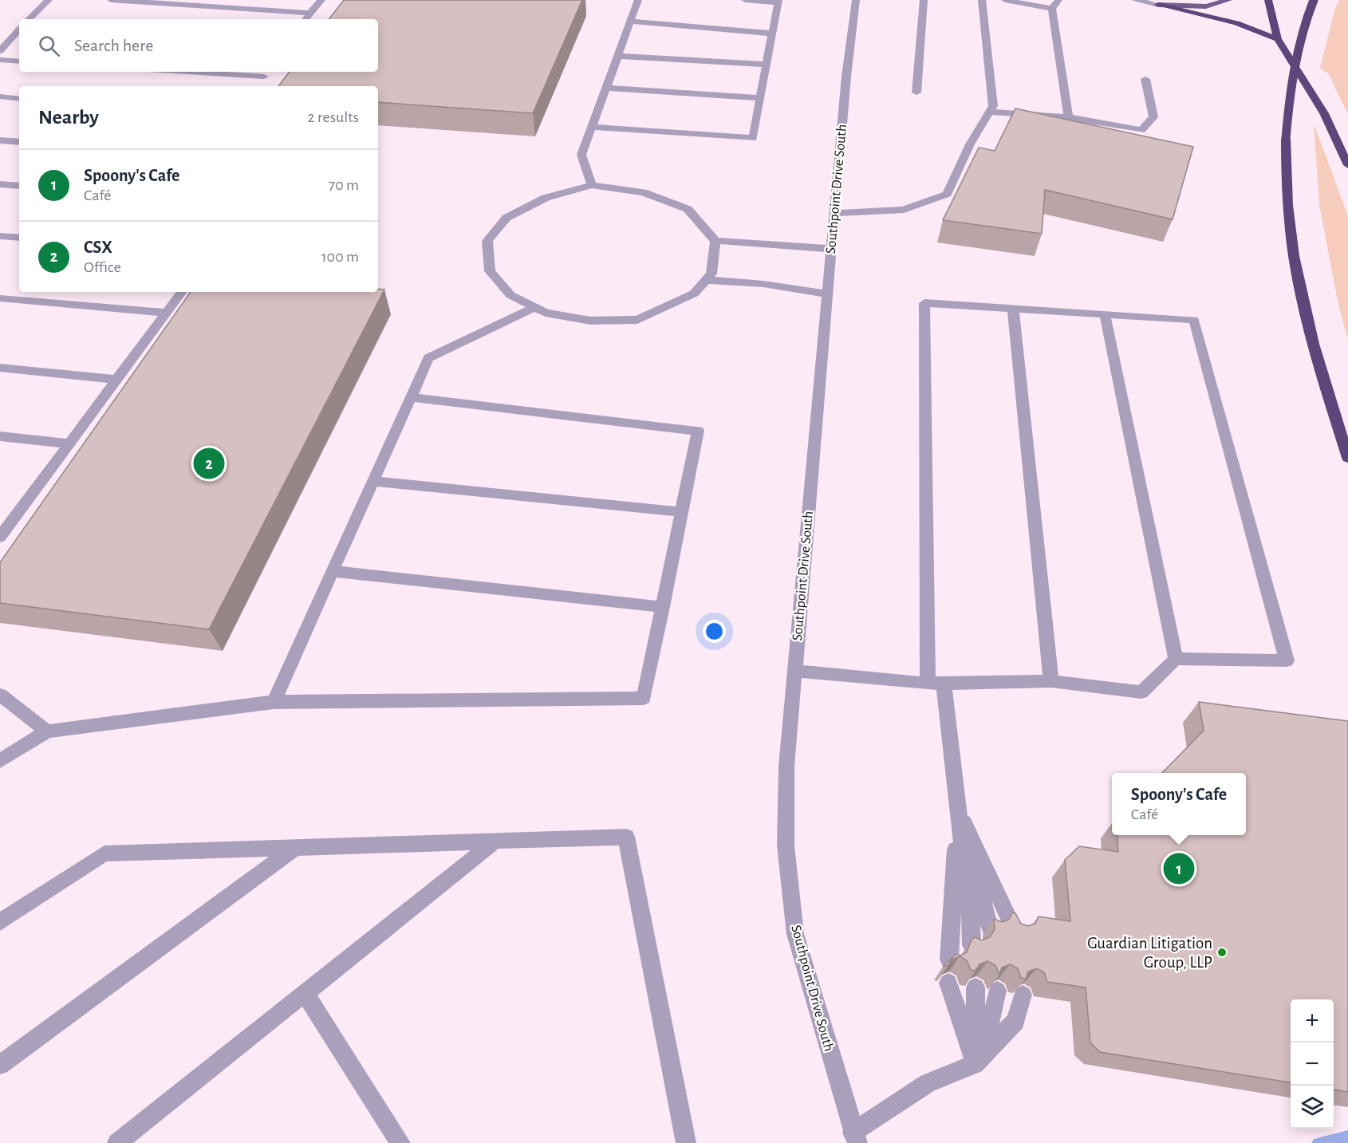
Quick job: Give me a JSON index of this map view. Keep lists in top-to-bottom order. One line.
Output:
{"streets":{"street":["Southpoint Drive South"]},"places":["Guardian Litigation Group, LLP"],"page":{"search":"Search here","heading":["Nearby","2 results"],"list":[{"mark":"1","name":"Spoony's Cafe","note":"Café","value":"70 m"},{"mark":"2","name":"CSX","note":"Office","value":"100 m"}],"pins":["2","1"],"popup":["Spoony's Cafe","Café"],"map_buttons":["+","−"]}}
